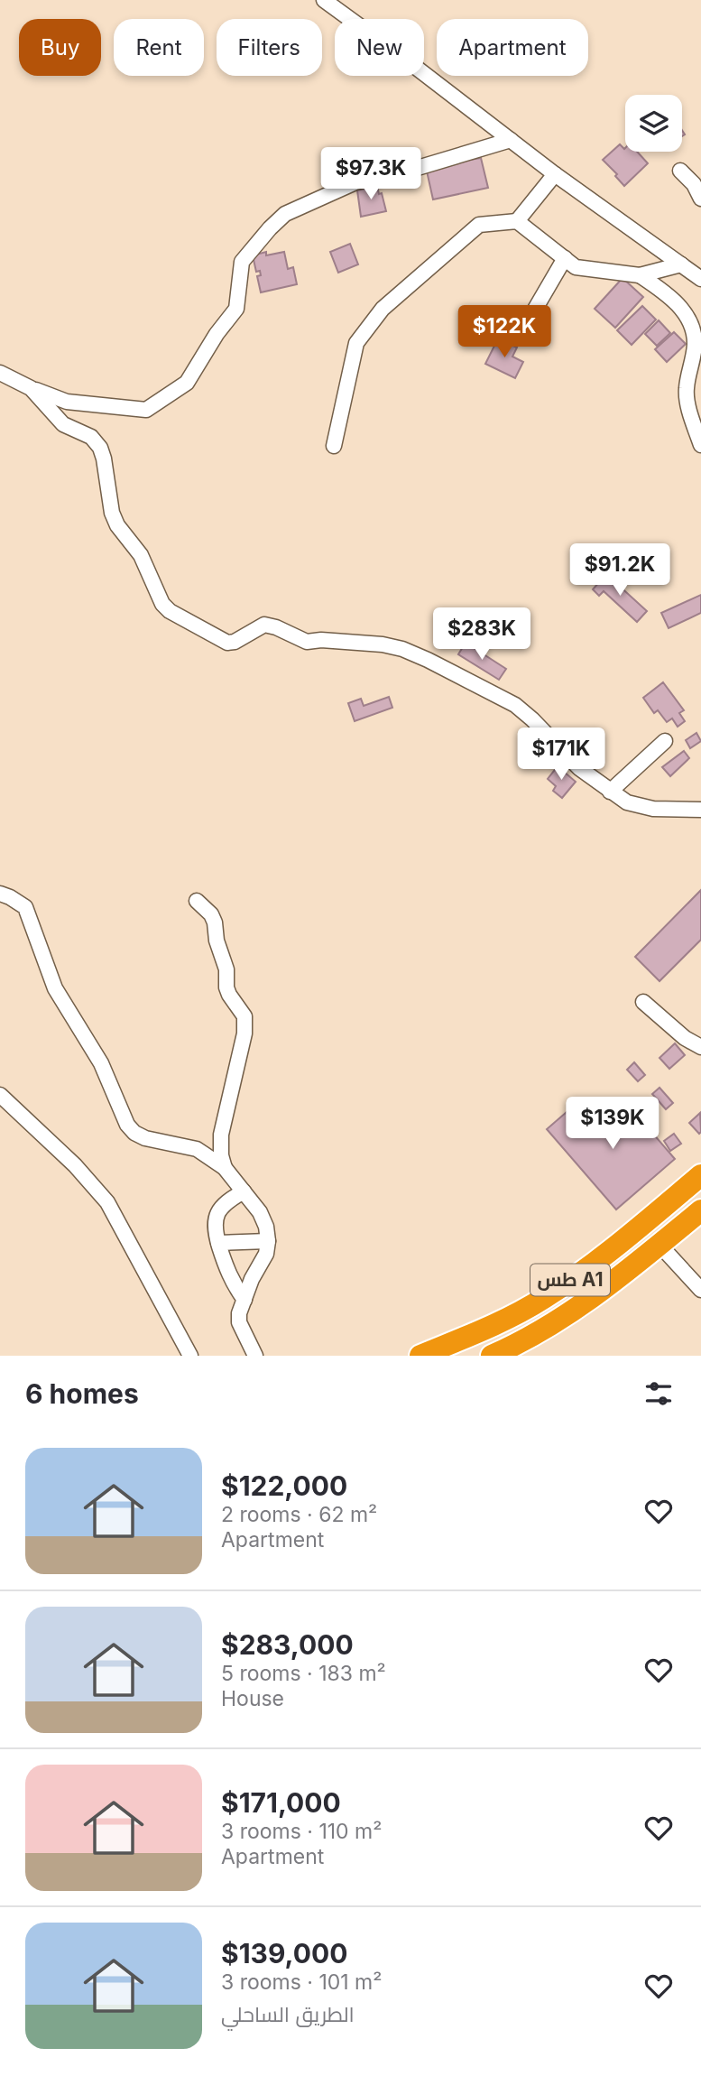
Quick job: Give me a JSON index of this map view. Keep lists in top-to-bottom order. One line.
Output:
{"streets":{"highway":["طس A1"]},"page":{"chip":["Buy","Rent","Filters","New","Apartment"],"price":["$97.3K","$122K","$91.2K","$283K","$171K","$139K"],"heading":"6 homes","list":[{"name":"$122,000","note":"2 rooms · 62 m² · Apartment"},{"name":"$283,000","note":"5 rooms · 183 m² · House"},{"name":"$171,000","note":"3 rooms · 110 m² · Apartment"},{"name":"$139,000","note":"3 rooms · 101 m² · الطريق الساحلي"}]}}
